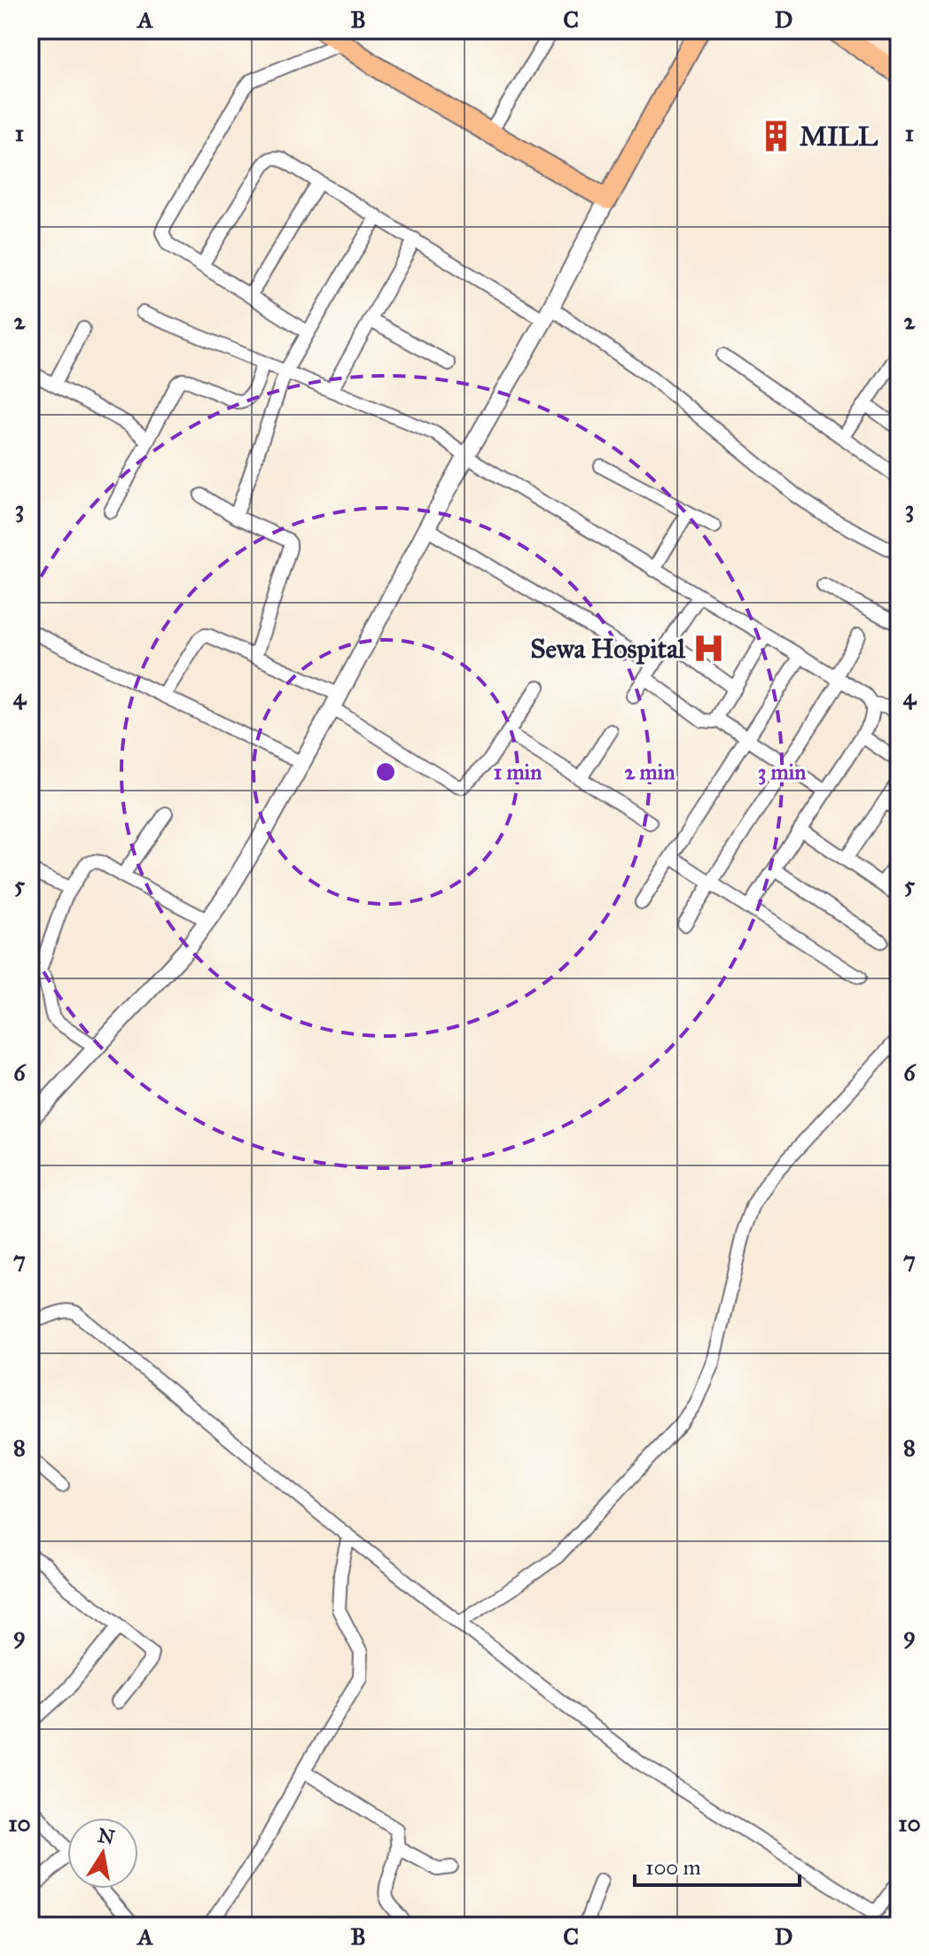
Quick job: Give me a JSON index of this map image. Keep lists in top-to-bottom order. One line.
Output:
{"places":{"building":["MILL"],"hospital":["Sewa Hospital"]},"scale_bar":"100 m","north":"top","grid":{"columns":["A","B","C","D"],"rows":["1","2","3","4","5","6","7","8","9","10"]},"rings":["1 min","2 min","3 min"]}
